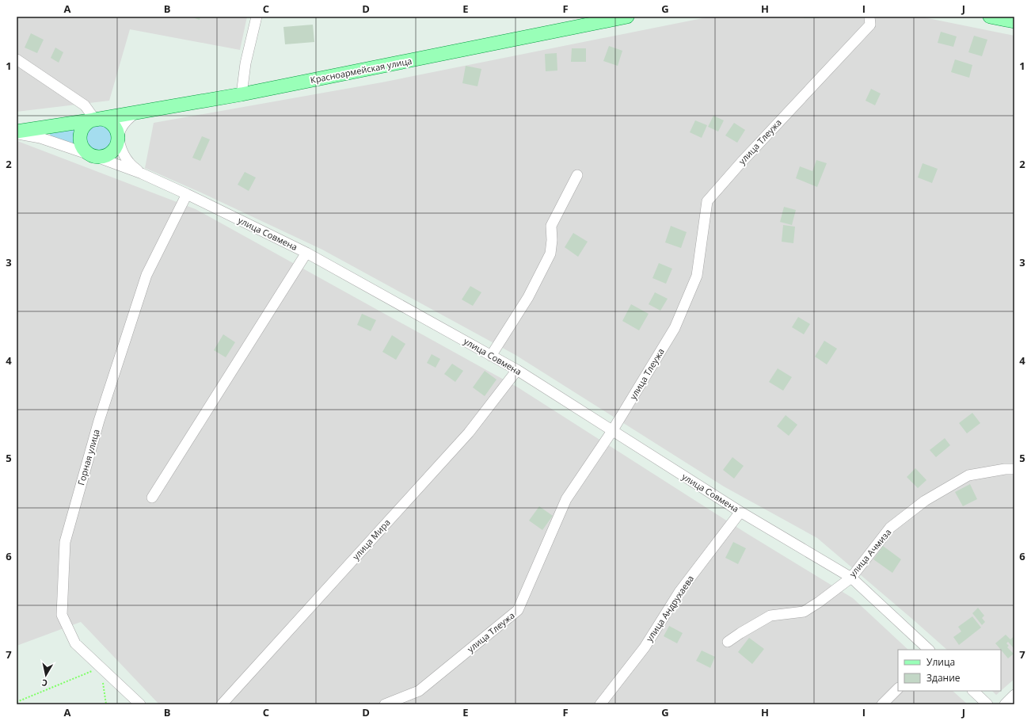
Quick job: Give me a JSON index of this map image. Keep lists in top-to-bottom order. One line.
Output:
{"streets":{"main road":["Красноармейская улица"],"street":["улица Тлеужа","улица Совмена","Горная улица","улица Мира","улица Ачмиза","улица Андрухаева"]},"crossings":[["Красноармейская улица","улица Совмена"],["улица Тлеужа","улица Совмена"],["улица Совмена","Горная улица"],["улица Совмена","улица Мира"],["улица Совмена","улица Ачмиза"],["улица Совмена","улица Андрухаева"]],"legend":["Улица","Здание"],"north":"bottom","grid":{"columns":["A","B","C","D","E","F","G","H","I","J"],"rows":["1","2","3","4","5","6","7"]}}
